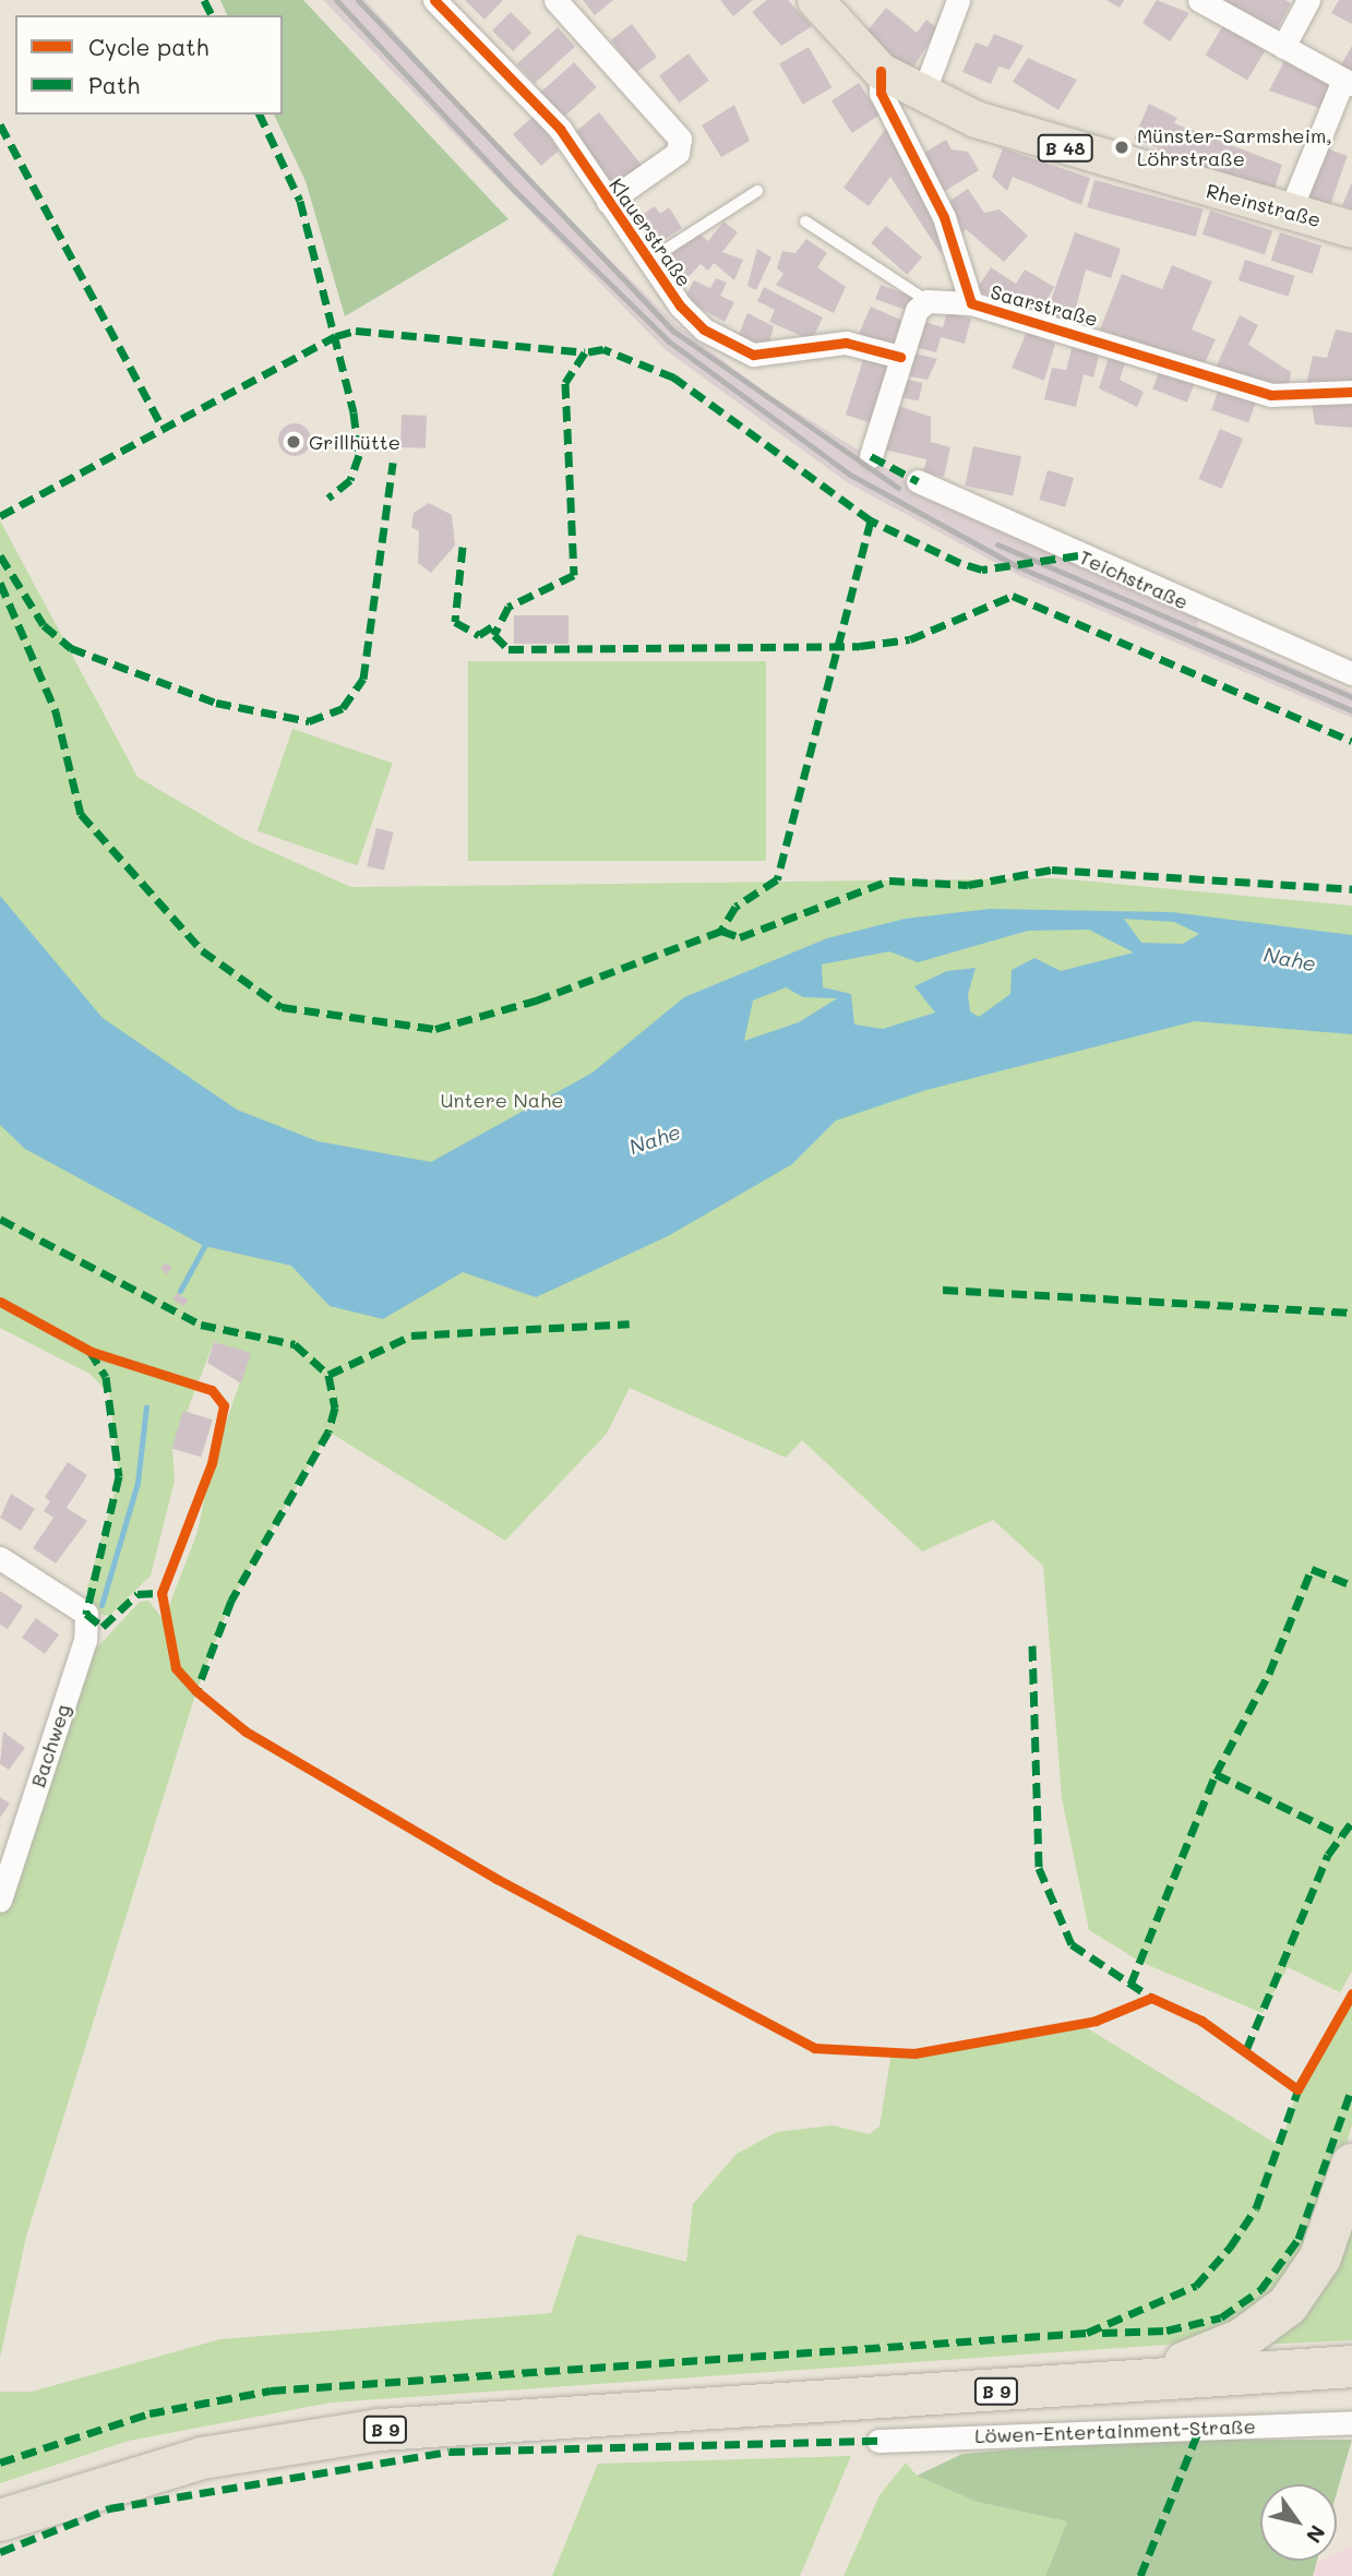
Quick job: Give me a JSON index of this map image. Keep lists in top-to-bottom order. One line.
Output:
{"streets":{"highway":["B 9"],"main road":["B 48","Rheinstraße"],"street":["Klauerstraße","Saarstraße","Teichstraße","Bachweg","Löwen-Entertainment-Straße"]},"crossings":[["Rheinstraße","Saarstraße"]],"water":["Nahe"],"parks":["Untere Nahe"],"places":["Münster-Sarmsheim, Löhrstraße","Grillhütte"],"legend":["Cycle path","Path"],"north":"bottom right"}
